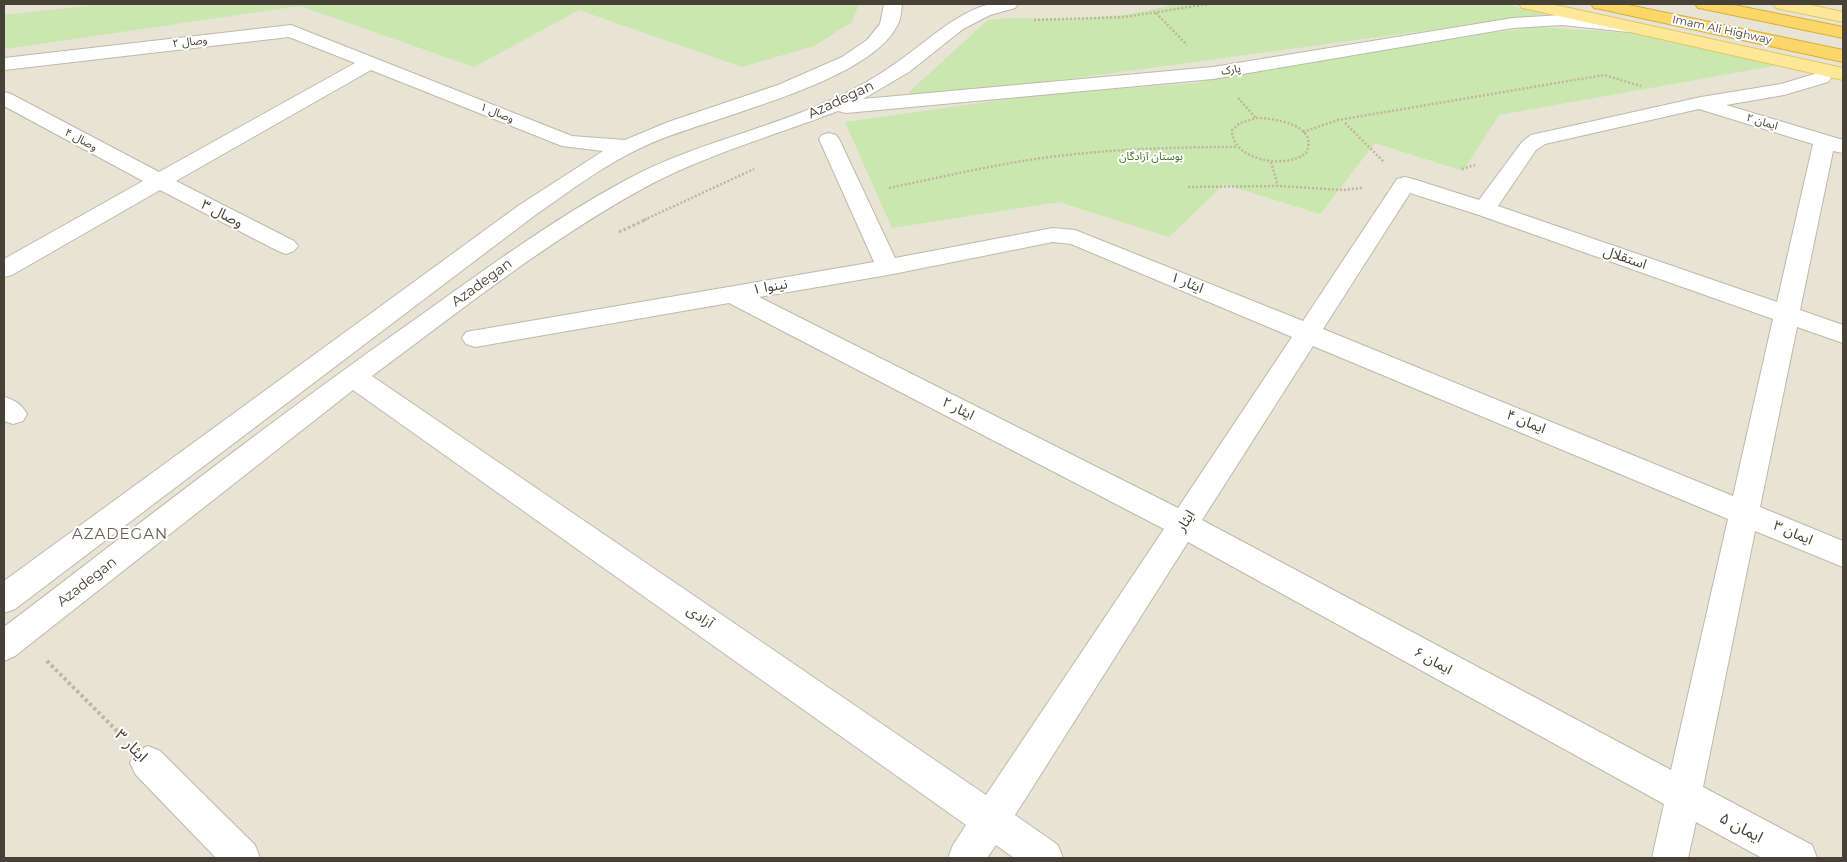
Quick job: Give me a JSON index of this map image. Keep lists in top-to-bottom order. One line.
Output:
{"streets":{"highway":["Imam Ali Highway"],"street":["وصال ۲","پارک","Azadegan","وصال ۱","ایمان ۲","وصال ۴","وصال ۳","استقلال","ایثار ۱","نینوا ۱","ایثار ۲","ایمان ۴","ایثار","ایمان ۳","آزادی","ایمان ۶","ایثار ۳","ایمان ۵"]},"crossings":[["وصال ۲","وصال ۱"],["پارک","Azadegan"],["Azadegan","آزادی"],["Azadegan","ایثار ۳"],["وصال ۴","وصال ۳"],["استقلال","ایثار"],["ایثار ۱","نینوا ۱"],["ایثار ۱","ایمان ۴"],["ایثار ۱","ایثار"],["نینوا ۱","ایثار ۲"],["ایثار ۲","ایثار"],["ایثار ۲","ایمان ۶"],["ایمان ۴","ایثار"],["ایمان ۴","ایمان ۳"],["ایثار","آزادی"],["ایثار","ایمان ۶"],["ایمان ۶","ایمان ۵"]],"districts":["AZADEGAN"],"parks":["بوستان آزادگان"]}
